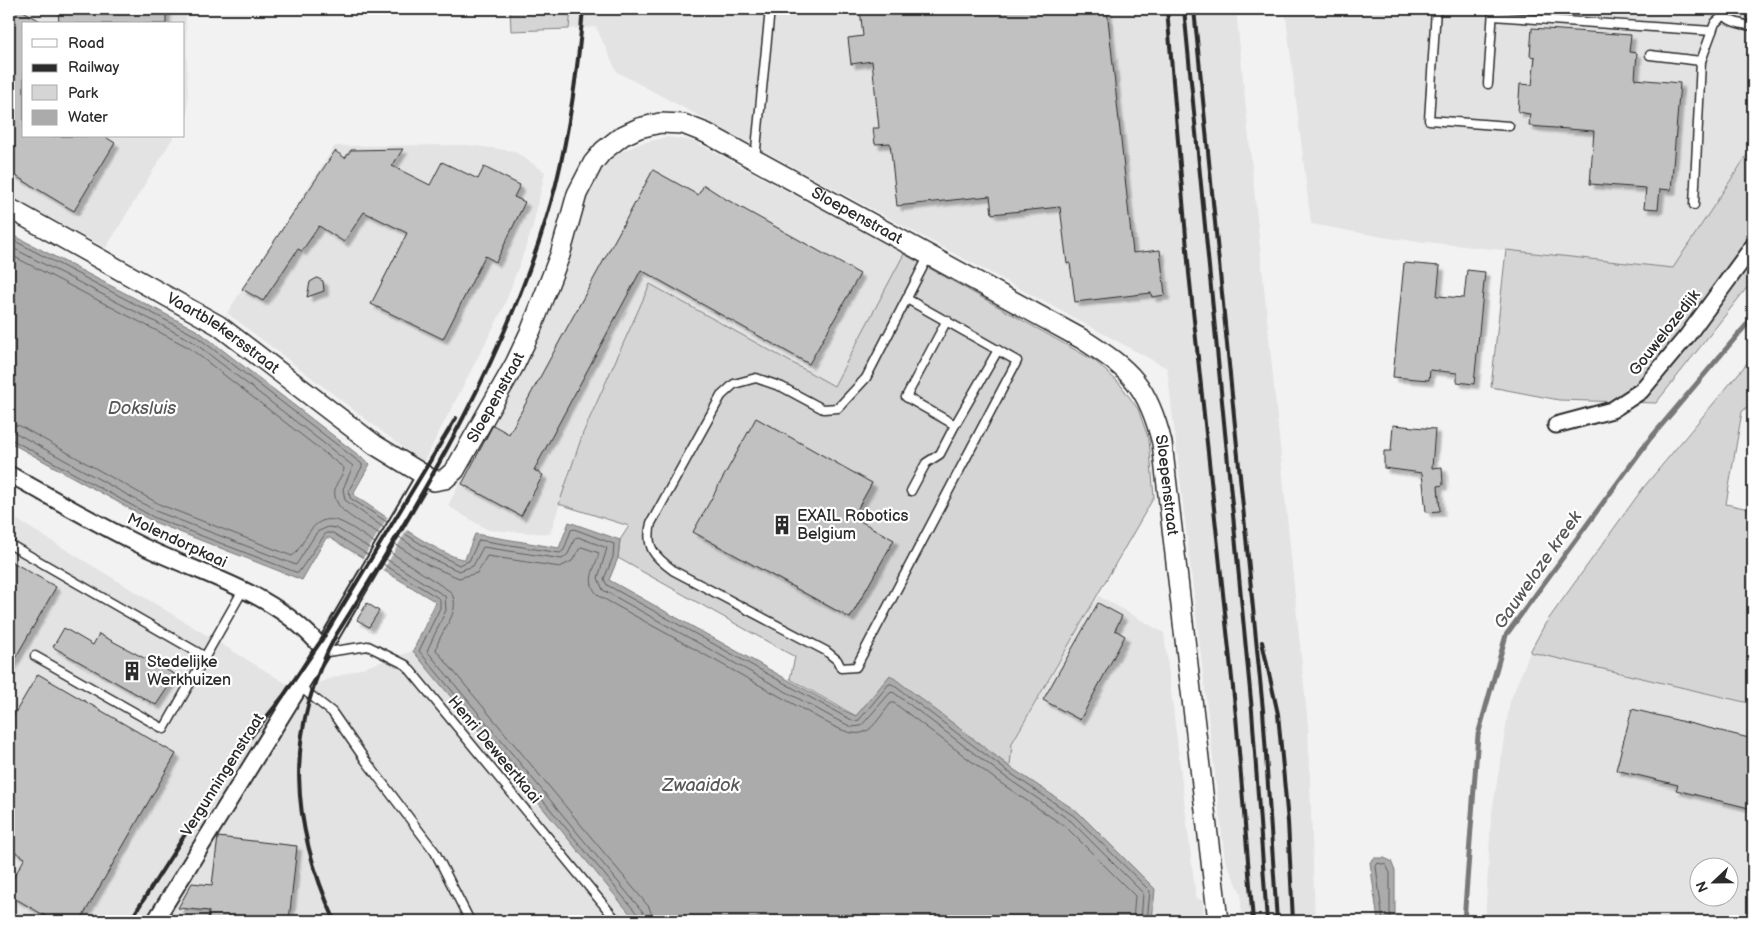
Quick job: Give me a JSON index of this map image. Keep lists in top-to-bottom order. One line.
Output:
{"streets":{"street":["Sloepenstraat","Gouwelozedijk","Vaartblekersstraat","Molendorpkaai","Vergunningenstraat"],"lane":["Henri Deweertkaai"]},"crossings":[["Sloepenstraat","Vaartblekersstraat"],["Molendorpkaai","Henri Deweertkaai"],["Molendorpkaai","Vergunningenstraat"],["Henri Deweertkaai","Vergunningenstraat"]],"water":["Doksluis","Gauweloze kreek","Zwaaidok"],"places":{"building":["EXAIL Robotics Belgium","Stedelijke Werkhuizen"]},"legend":["Road","Railway","Park","Water"],"north":"left"}
